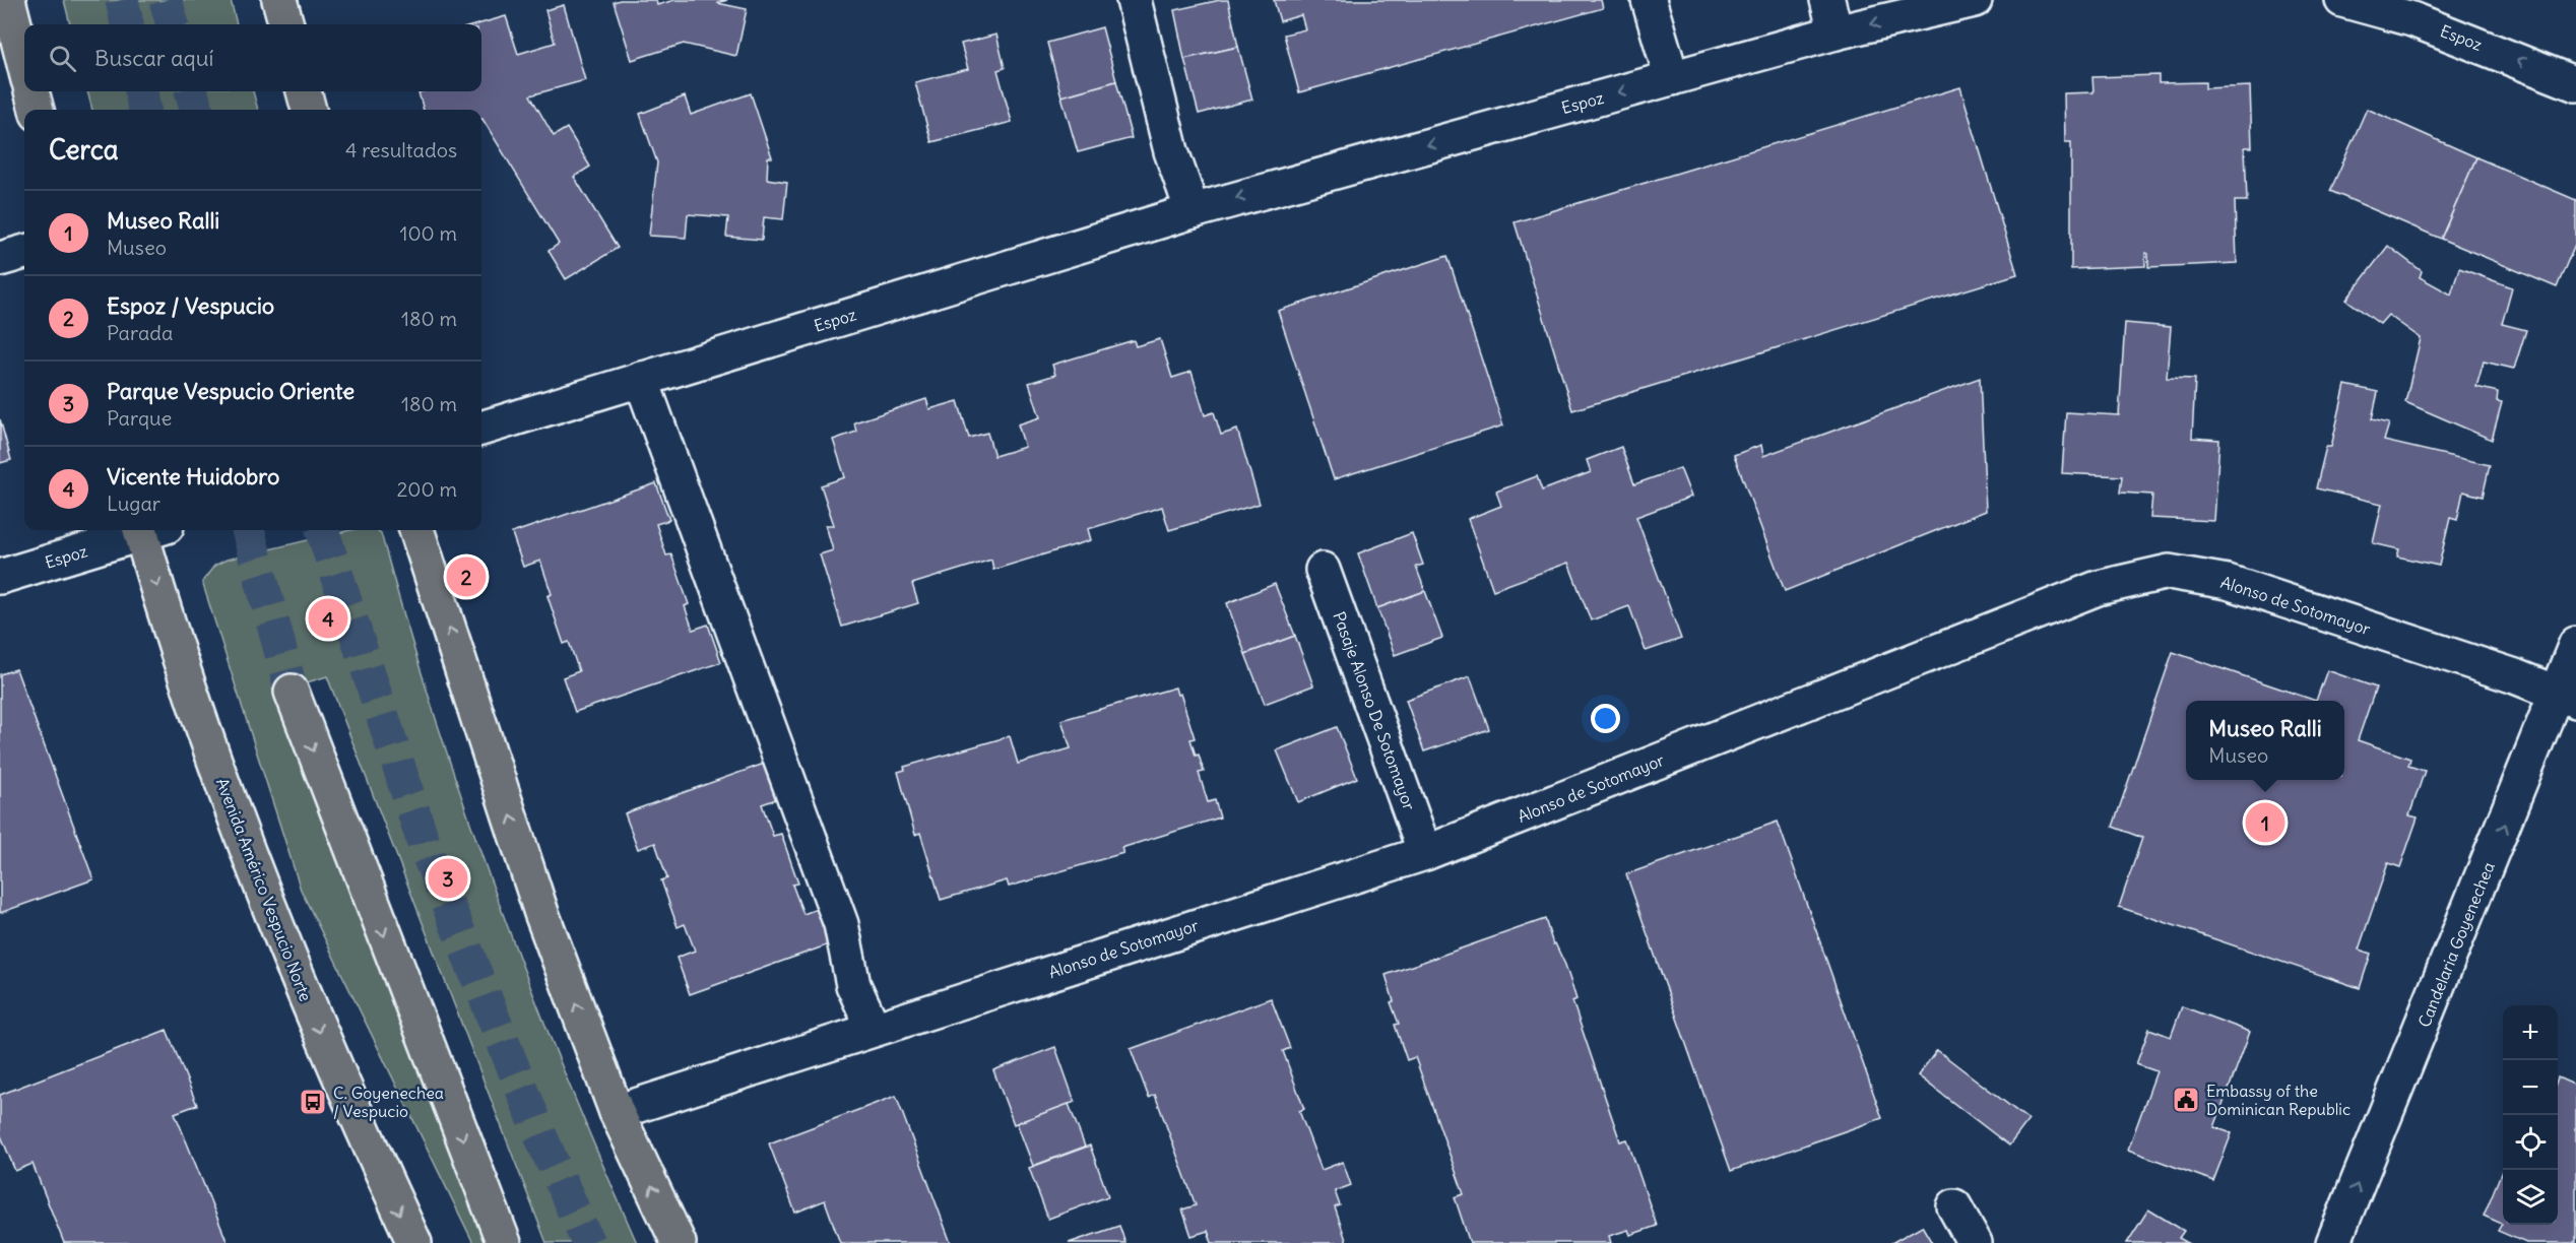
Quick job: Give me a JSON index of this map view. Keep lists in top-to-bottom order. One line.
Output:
{"streets":{"main road":["Avenida Américo Vespucio Norte"],"street":["Espoz","Alonso de Sotomayor","Pasaje Alonso De Sotomayor","Candelaria Goyenechea"]},"crossings":[["Alonso de Sotomayor","Pasaje Alonso De Sotomayor"],["Alonso de Sotomayor","Candelaria Goyenechea"]],"one_way":["Espoz","Candelaria Goyenechea"],"places":{"public building":["Embassy of the Dominican Republic"],"bus stop":["C. Goyenechea / Vespucio"]},"page":{"search":"Buscar aquí","heading":["Cerca","4 resultados"],"list":[{"mark":"1","name":"Museo Ralli","note":"Museo","value":"100 m"},{"mark":"2","name":"Espoz / Vespucio","note":"Parada","value":"180 m"},{"mark":"3","name":"Parque Vespucio Oriente","note":"Parque","value":"180 m"},{"mark":"4","name":"Vicente Huidobro","note":"Lugar","value":"200 m"}],"pins":["2","4","1","3"],"popup":["Museo Ralli","Museo"],"map_buttons":["+","−"]}}
